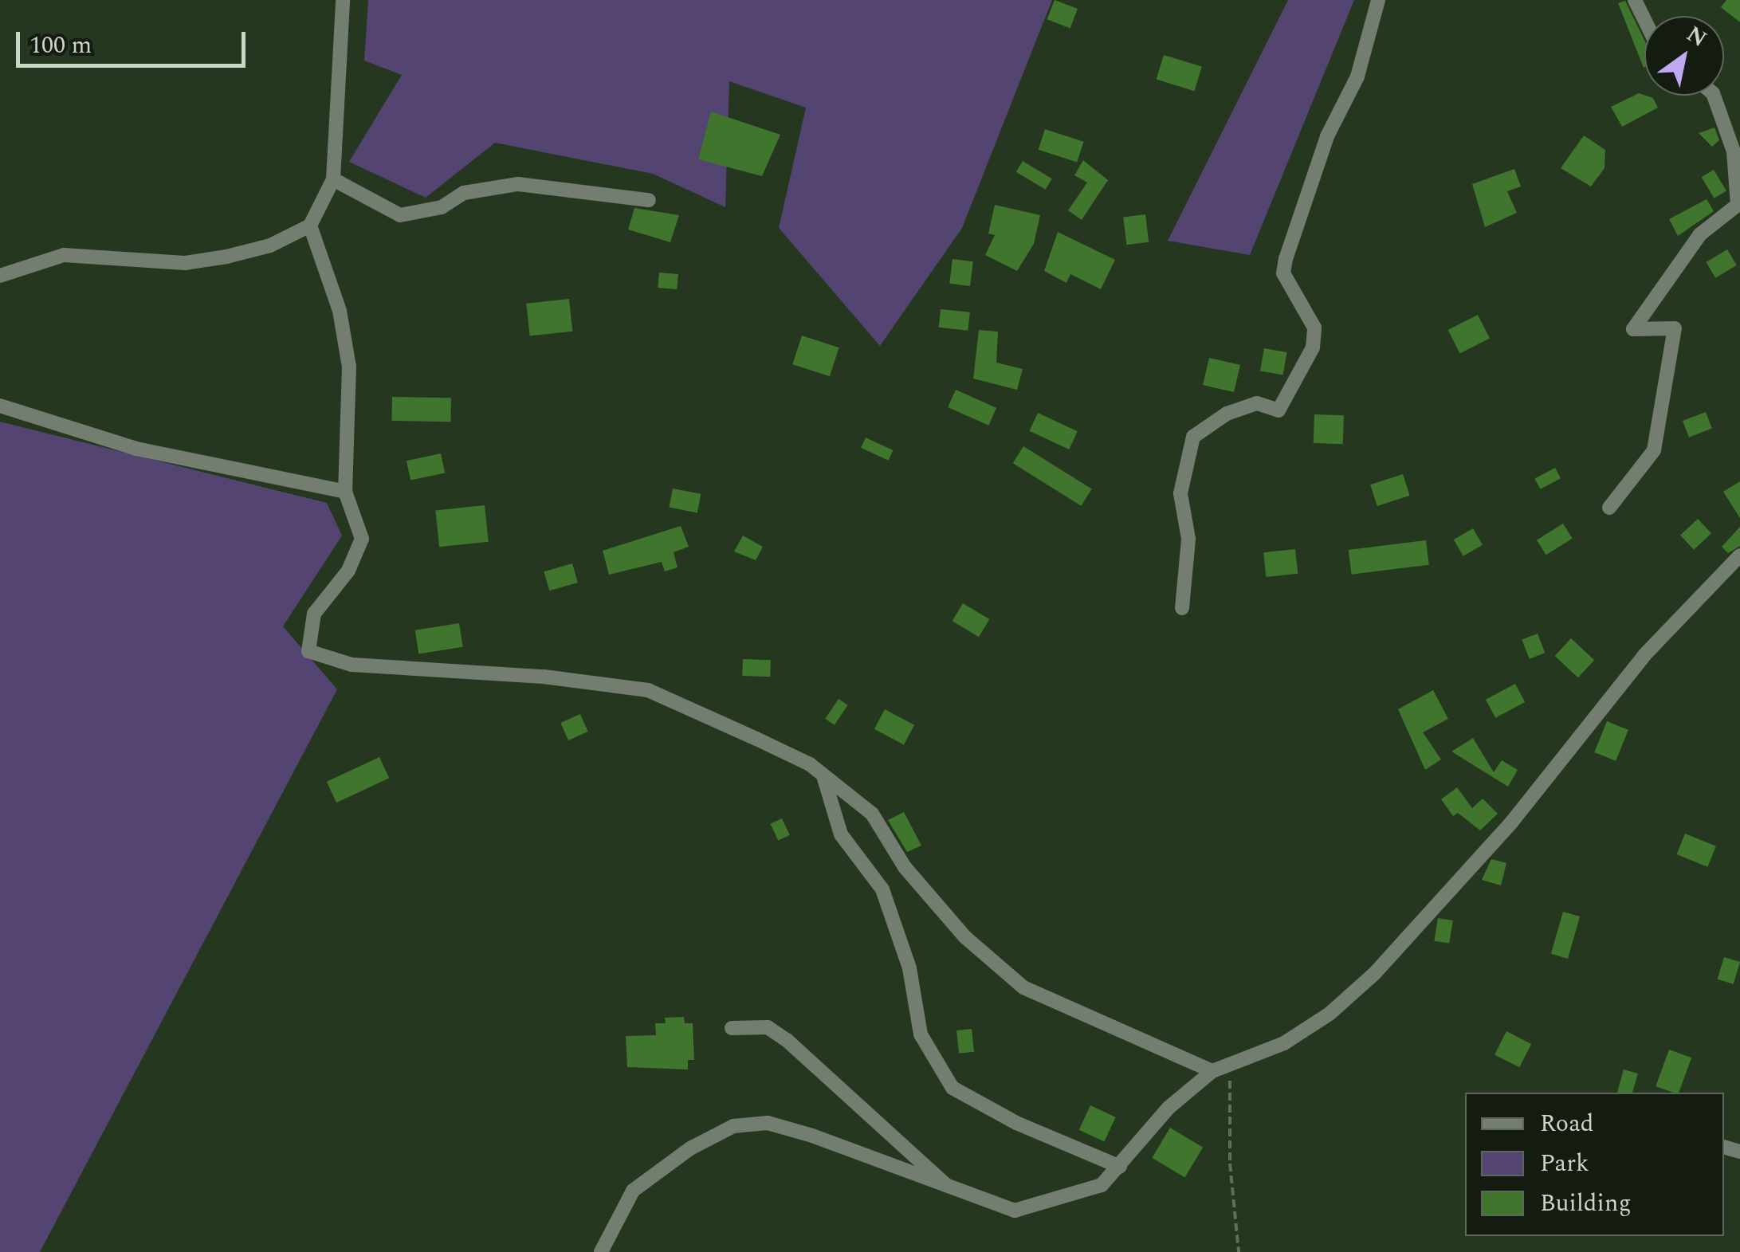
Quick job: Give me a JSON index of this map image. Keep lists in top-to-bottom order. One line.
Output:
{"legend":["Road","Park","Building"],"scale_bar":"100 m","north":"top right"}
